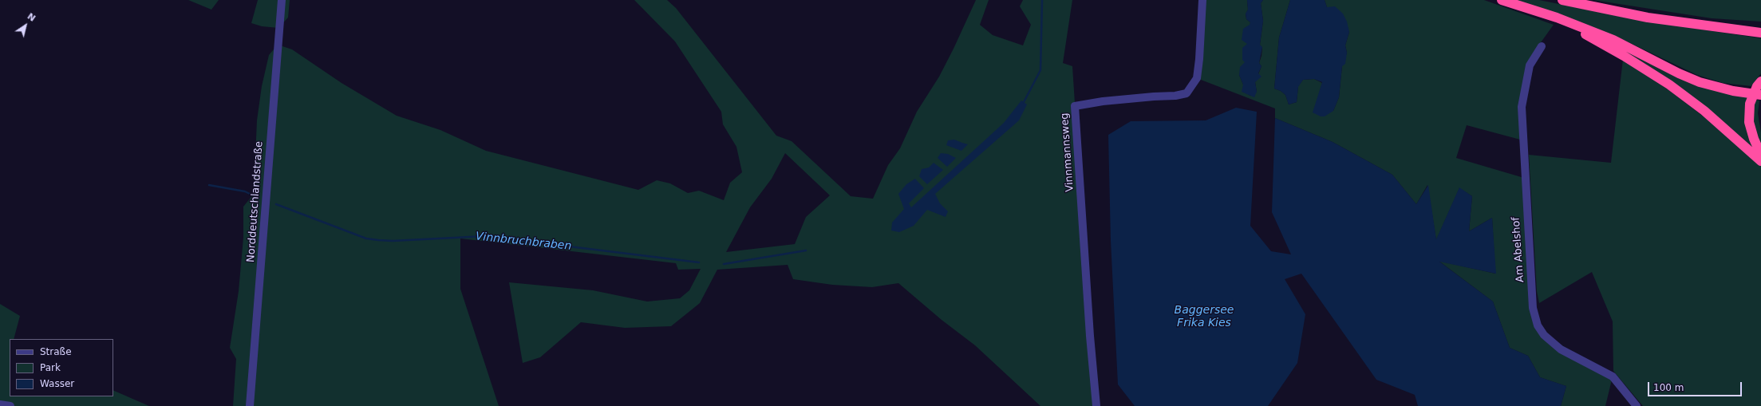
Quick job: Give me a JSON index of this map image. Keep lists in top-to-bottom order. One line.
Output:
{"streets":{"street":["Vinnmannsweg","Norddeutschlandstraße","Am Abelshof"]},"water":["Vinnbruchbraben","Baggersee Frika Kies"],"legend":["Straße","Park","Wasser"],"scale_bar":"100 m","north":"top right"}
